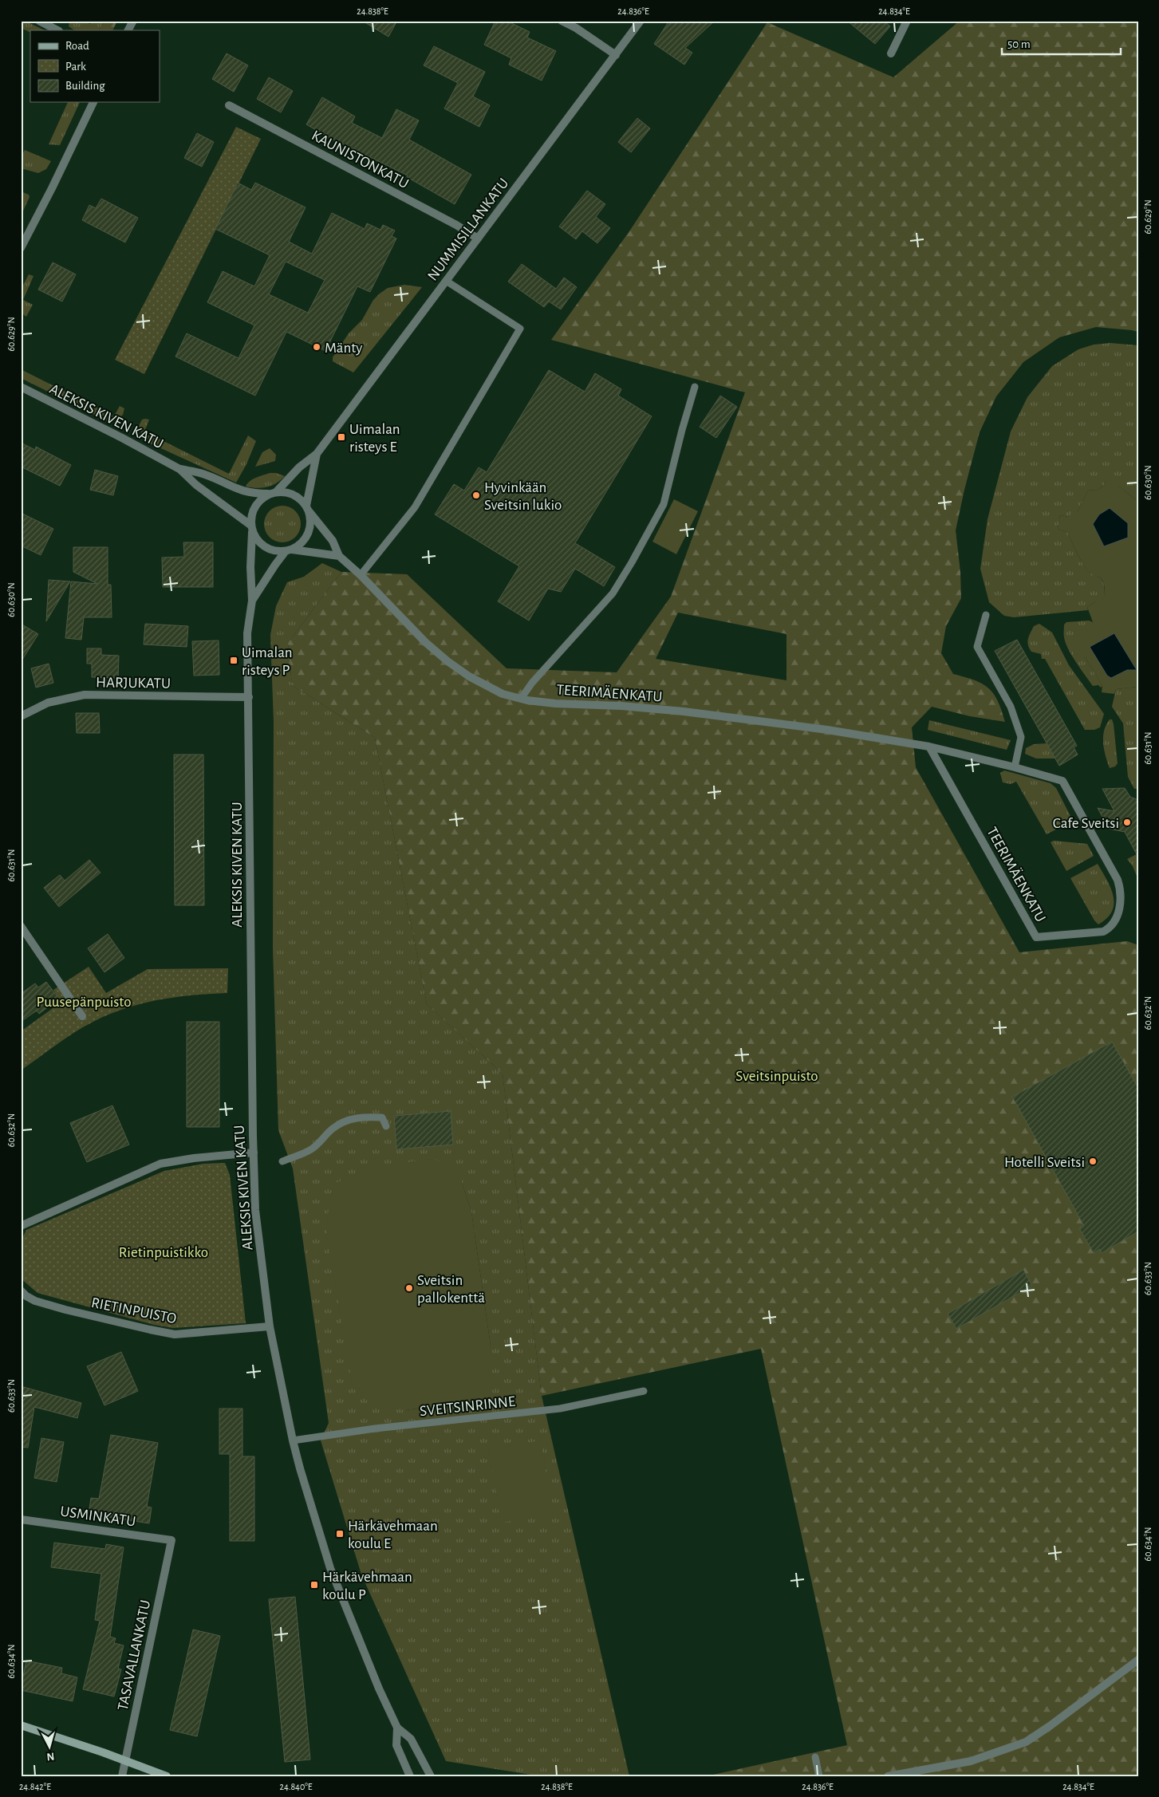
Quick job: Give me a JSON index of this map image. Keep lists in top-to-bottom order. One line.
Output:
{"streets":{"street":["KAUNISTONKATU","NUMMISILLANKATU","ALEKSIS KIVEN KATU","HARJUKATU","TEERIMÄENKATU","RIETINPUISTO","USMINKATU","TASAVALLANKATU"],"lane":["SVEITSINRINNE"]},"crossings":[["KAUNISTONKATU","NUMMISILLANKATU"],["NUMMISILLANKATU","ALEKSIS KIVEN KATU"],["NUMMISILLANKATU","TEERIMÄENKATU"],["ALEKSIS KIVEN KATU","HARJUKATU"],["ALEKSIS KIVEN KATU","TEERIMÄENKATU"],["ALEKSIS KIVEN KATU","RIETINPUISTO"],["ALEKSIS KIVEN KATU","SVEITSINRINNE"],["USMINKATU","TASAVALLANKATU"]],"parks":["Puusepänpuisto","Sveitsinpuisto","Rietinpuistikko"],"places":{"other":["Mänty","Hyvinkään Sveitsin lukio","Cafe Sveitsi","Hotelli Sveitsi","Sveitsin pallokenttä"],"transit":["Uimalan risteys E","Uimalan risteys P","Härkävehmaan koulu E","Härkävehmaan koulu P"]},"legend":["Road","Park","Building"],"scale_bar":"50 m","north":"bottom","coordinates":["24.838°E","24.836°E","24.834°E","60.629°N","60.630°N","60.631°N","60.632°N","60.633°N","60.634°N","24.842°E","24.840°E"]}
